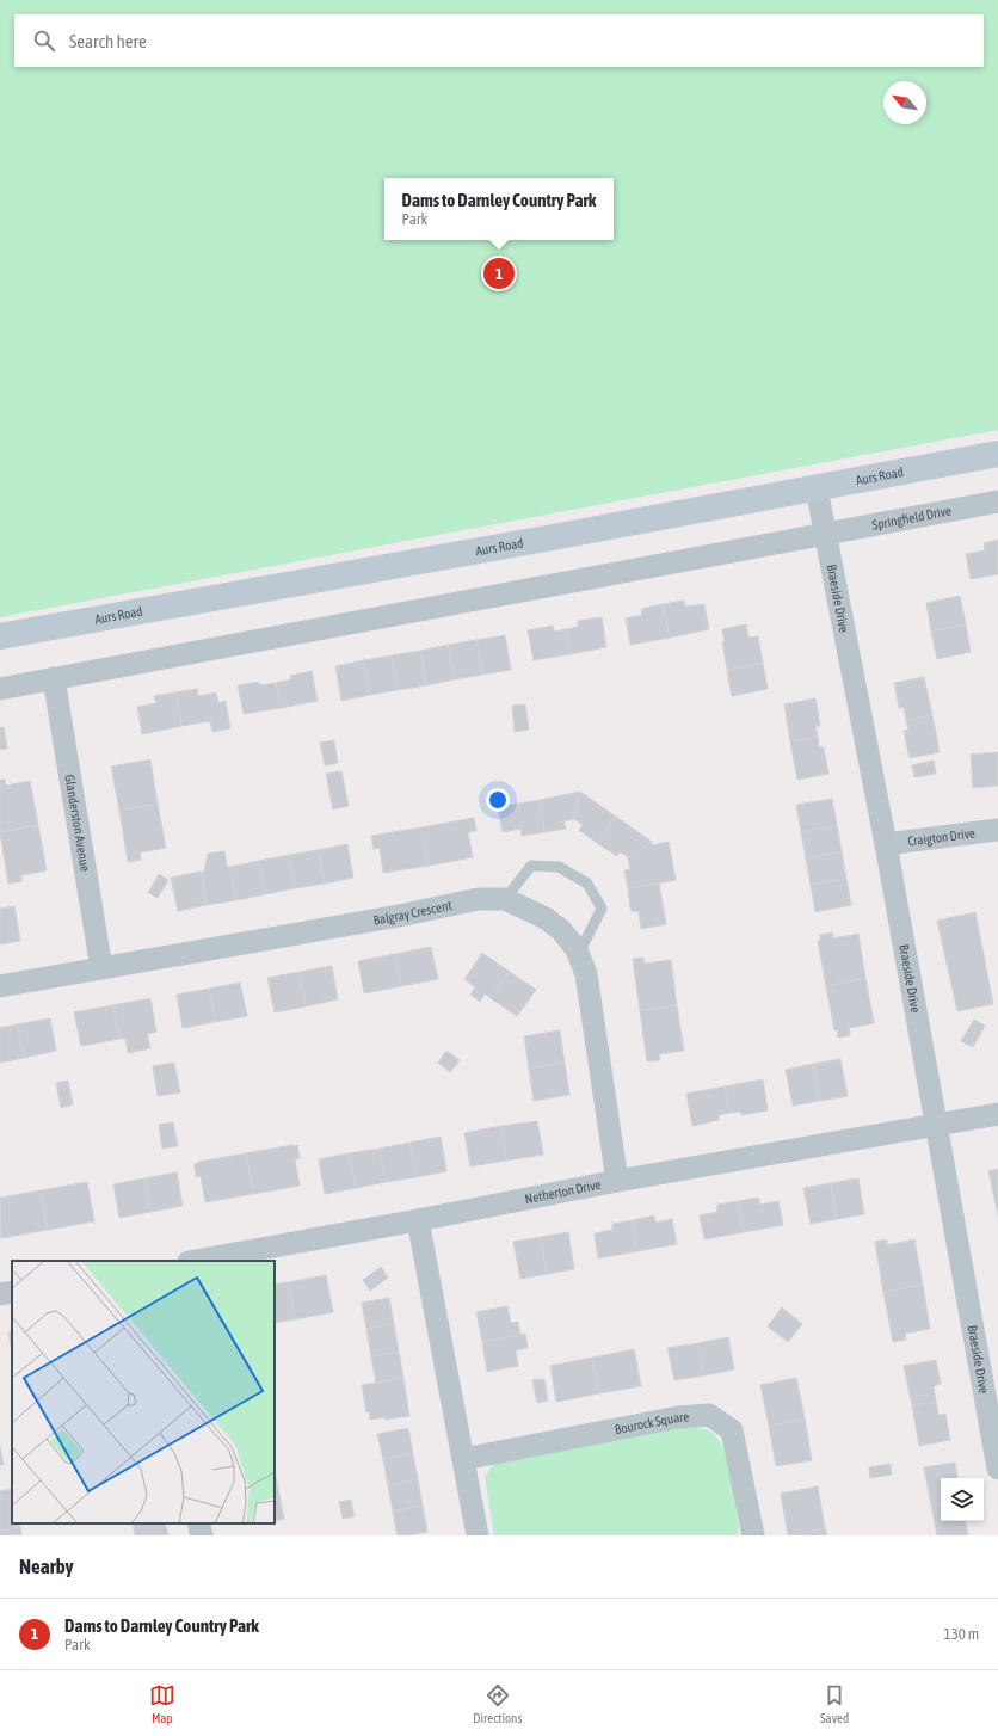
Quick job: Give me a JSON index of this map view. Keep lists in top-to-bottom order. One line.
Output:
{"streets":{"street":["Aurs Road","Springfield Drive","Braeside Drive","Glanderston Avenue","Craigton Drive","Balgray Crescent","Netherton Drive","Bourock Square"]},"crossings":[["Aurs Road","Braeside Drive"],["Springfield Drive","Braeside Drive"],["Braeside Drive","Craigton Drive"],["Braeside Drive","Netherton Drive"],["Glanderston Avenue","Balgray Crescent"],["Balgray Crescent","Netherton Drive"]],"north":"top left","page":{"search":"Search here","popup":["Dams to Darnley Country Park","Park"],"pins":"1","heading":"Nearby","list":[{"mark":"1","name":"Dams to Darnley Country Park","note":"Park","value":"130 m"}],"nav":["Map","Directions","Saved"]}}
